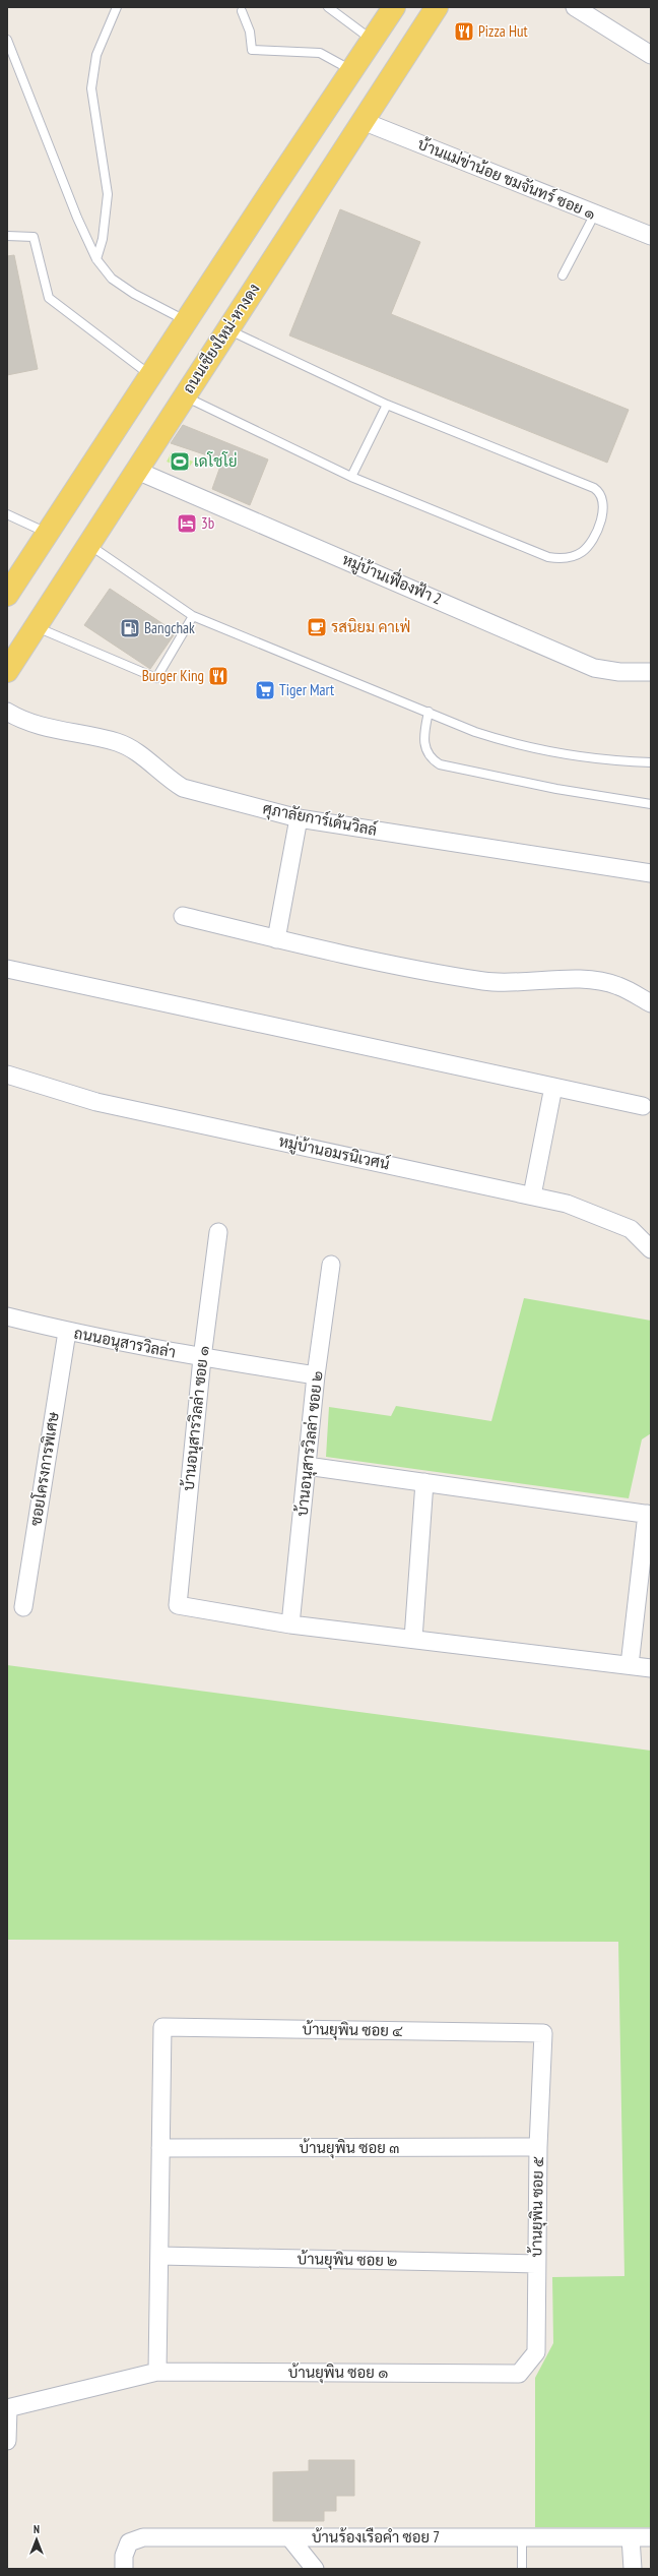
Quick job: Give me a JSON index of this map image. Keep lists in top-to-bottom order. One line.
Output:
{"streets":{"main road":["ถนนเชียงใหม่-หางดง"],"street":["บ้านแม่ข่าน้อย ชมจันทร์ ซอย ๑","หมู่บ้านเฟื่องฟ้า 2","ศุภาลัยการ์เด้นวิลล์","หมู่บ้านอมรนิเวศน์","ถนนอนุสารวิลล่า","บ้านอนุสารวิลล่า ซอย ๑","บ้านอนุสารวิลล่า ซอย ๒","ซอยโครงการพิเศษ","บ้านยุพิน ซอย ๔","บ้านยุพิน ซอย ๓","บ้านยุพิน ซอย ๕","บ้านยุพิน ซอย ๒","บ้านยุพิน ซอย ๑","บ้านร้องเรือคำ ซอย 7"]},"crossings":[["บ้านแม่ข่าน้อย ชมจันทร์ ซอย ๑","ถนนเชียงใหม่-หางดง"],["ถนนเชียงใหม่-หางดง","หมู่บ้านเฟื่องฟ้า 2"],["ถนนอนุสารวิลล่า","บ้านอนุสารวิลล่า ซอย ๑"],["ถนนอนุสารวิลล่า","บ้านอนุสารวิลล่า ซอย ๒"],["ถนนอนุสารวิลล่า","ซอยโครงการพิเศษ"],["บ้านอนุสารวิลล่า ซอย ๑","บ้านอนุสารวิลล่า ซอย ๒"],["บ้านยุพิน ซอย ๔","บ้านยุพิน ซอย ๓"],["บ้านยุพิน ซอย ๔","บ้านยุพิน ซอย ๕"],["บ้านยุพิน ซอย ๓","บ้านยุพิน ซอย ๕"],["บ้านยุพิน ซอย ๕","บ้านยุพิน ซอย ๒"],["บ้านยุพิน ซอย ๕","บ้านยุพิน ซอย ๑"]],"places":{"restaurant":["Pizza Hut","Burger King"],"sports":["เดโชโย่"],"hotel":["3b"],"cafe":["รสนิยม คาเฟ่"],"fuel station":["Bangchak"],"supermarket":["Tiger Mart"]},"north":"top"}
